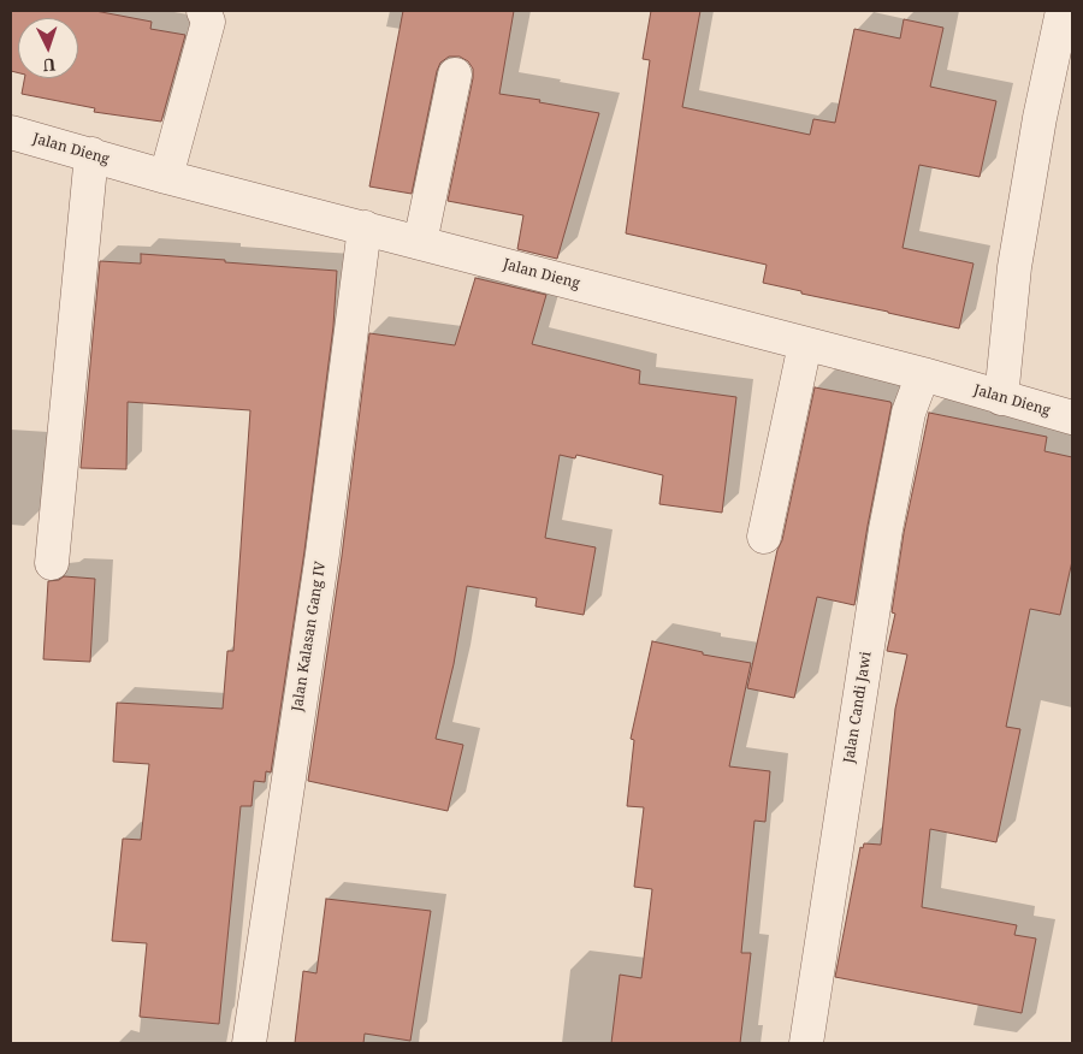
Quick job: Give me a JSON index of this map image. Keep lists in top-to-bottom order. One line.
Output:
{"streets":{"street":["Jalan Dieng","Jalan Kalasan Gang IV","Jalan Candi Jawi"]},"crossings":[["Jalan Dieng","Jalan Kalasan Gang IV"],["Jalan Dieng","Jalan Candi Jawi"]],"north":"bottom"}
